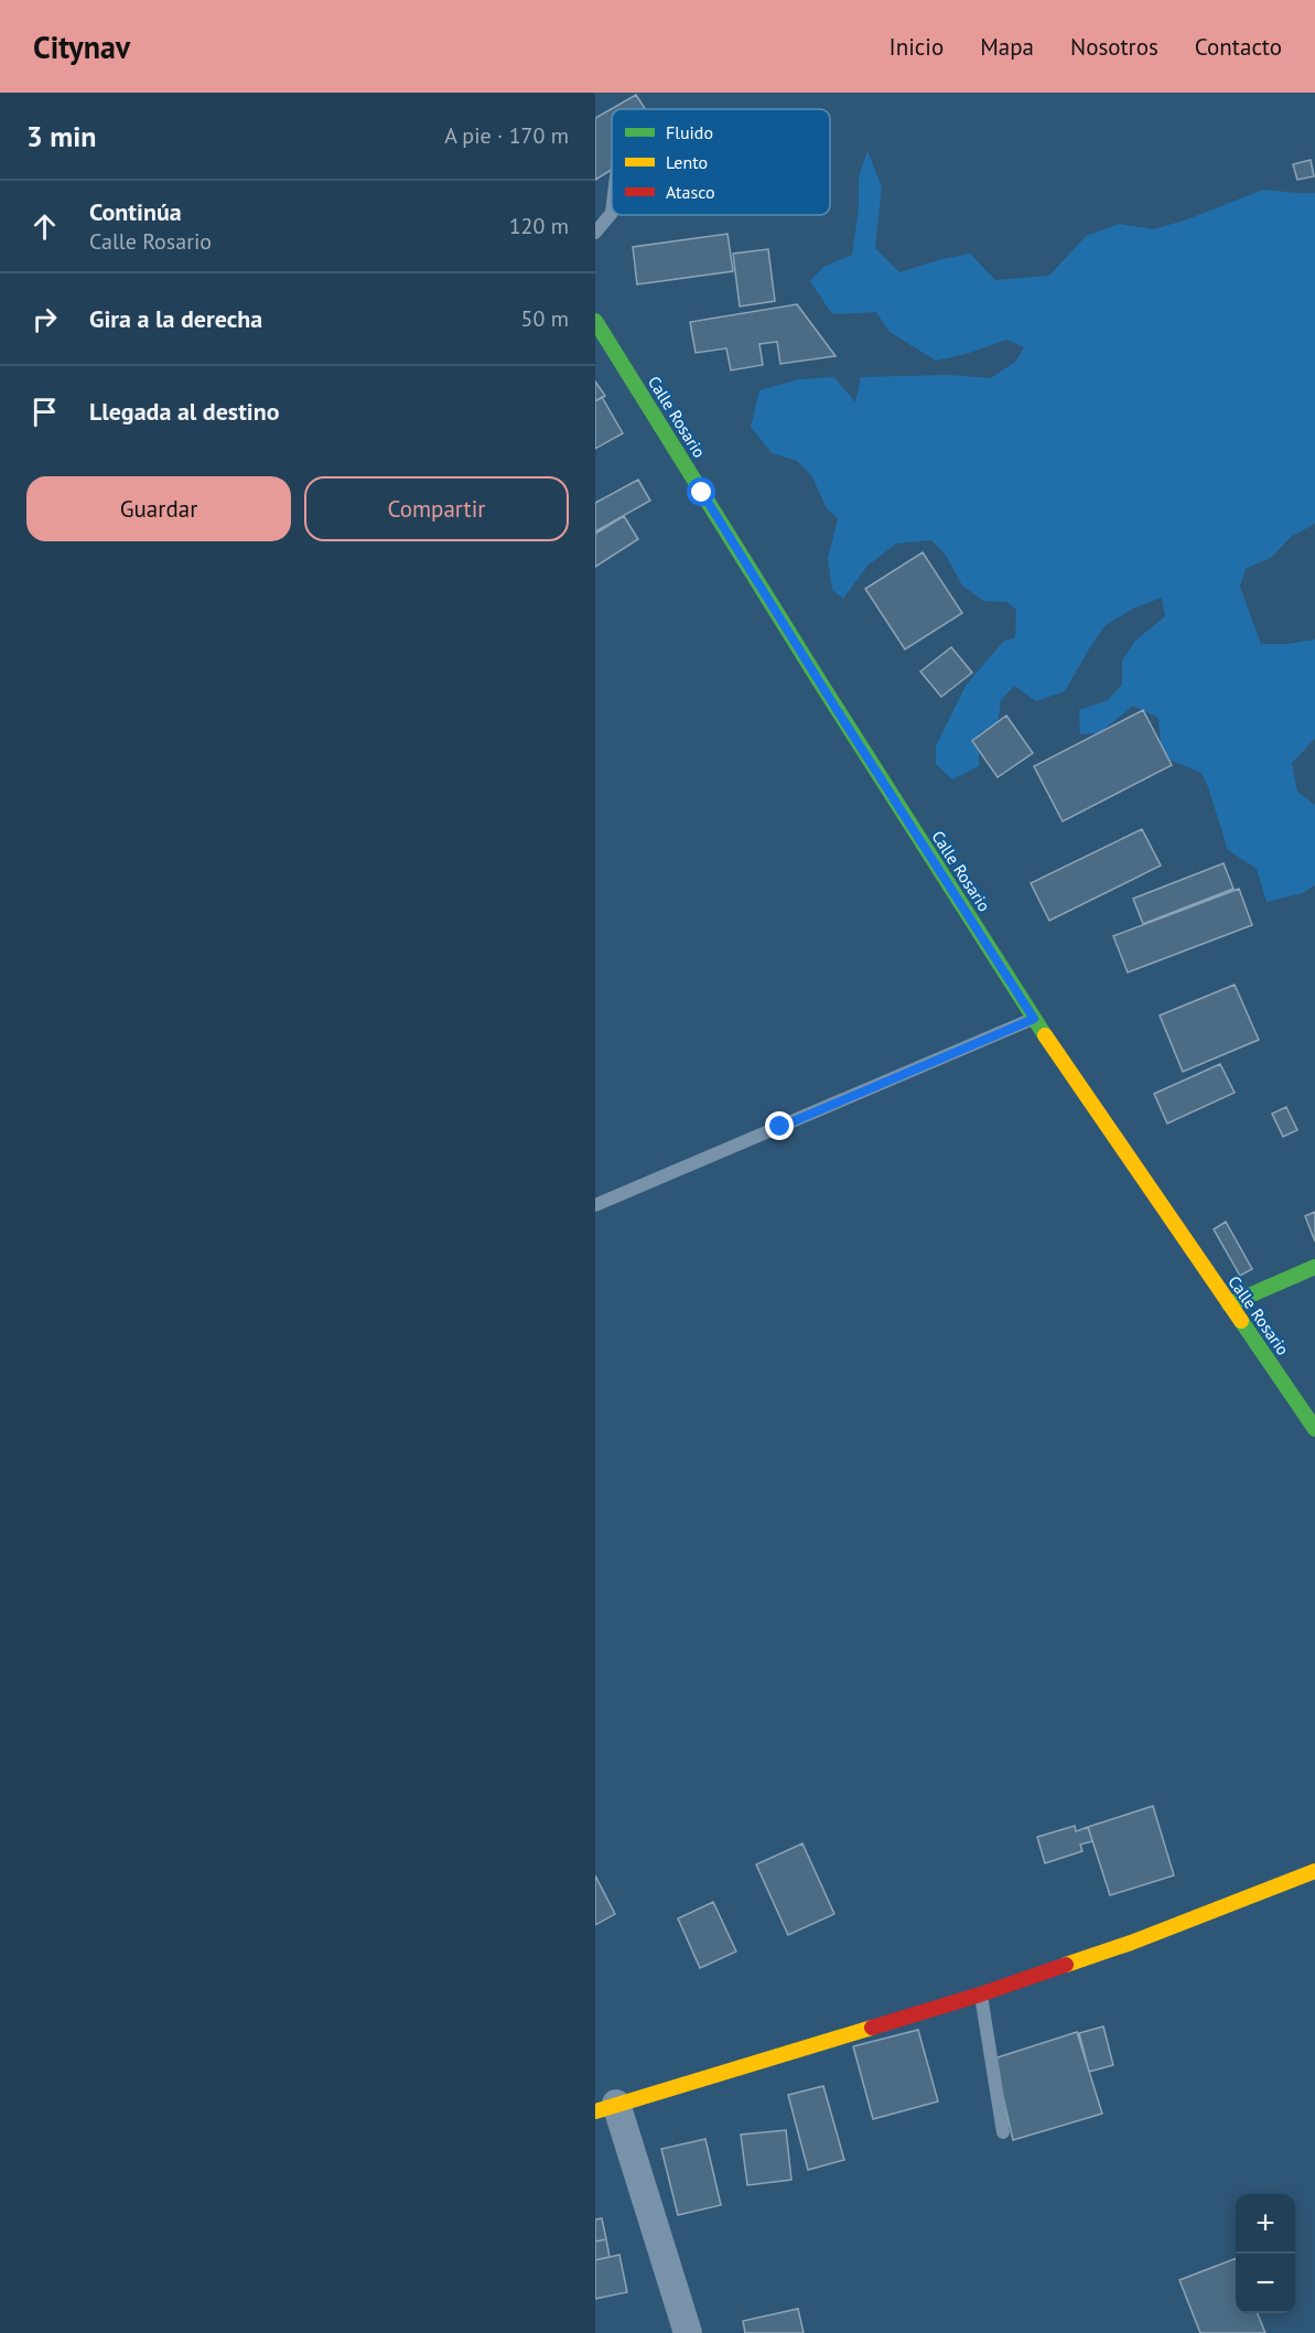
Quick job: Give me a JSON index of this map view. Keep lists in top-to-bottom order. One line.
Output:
{"streets":{"main road":["Calle Rosario"]},"legend":["Fluido","Lento","Atasco"],"page":{"header":"Citynav","nav":["Inicio","Mapa","Nosotros","Contacto"],"heading":["3 min","A pie · 170 m"],"list":[["Continúa","Calle Rosario","120 m"],["Gira a la derecha","50 m"],"Llegada al destino"],"buttons":["Guardar","Compartir"],"map_buttons":["+","−"]}}
